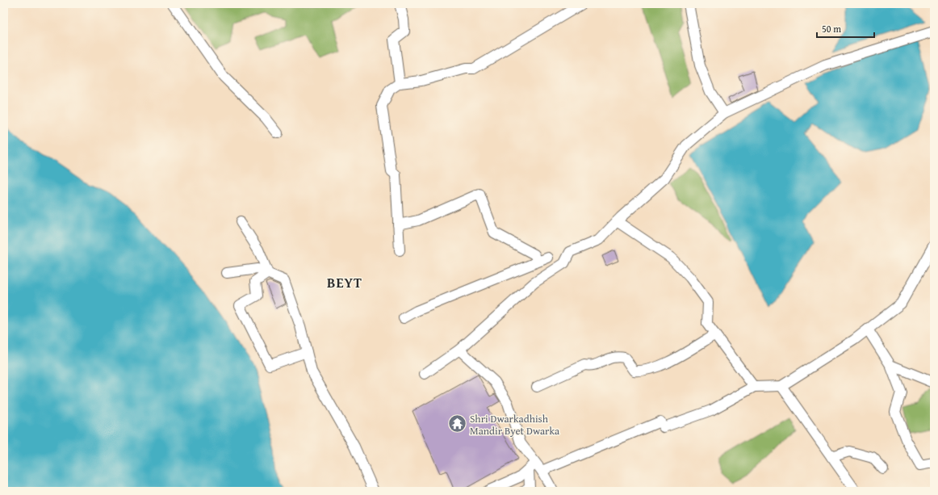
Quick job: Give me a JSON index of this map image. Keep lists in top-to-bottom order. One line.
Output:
{"districts":["BEYT"],"places":{"temple":["Shri Dwarkadhish Mandir Byet Dwarka"]},"scale_bar":"50 m"}
